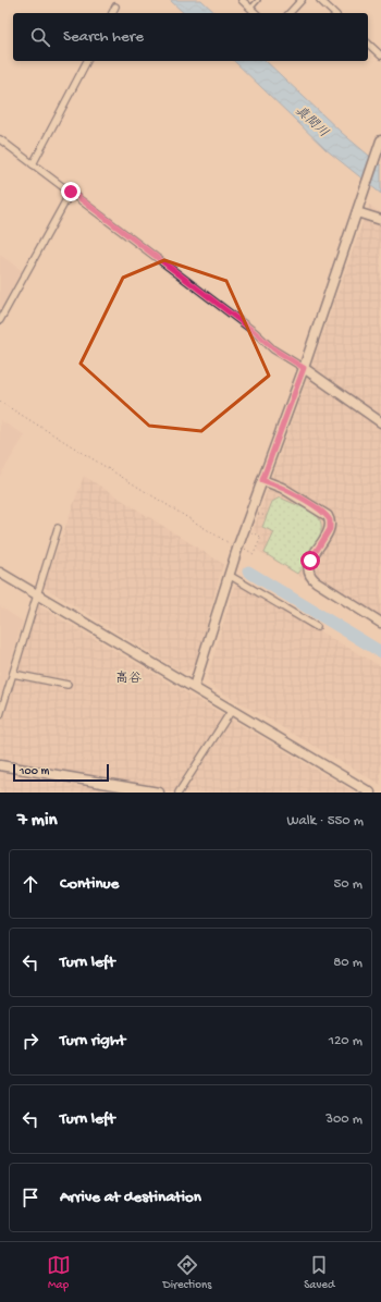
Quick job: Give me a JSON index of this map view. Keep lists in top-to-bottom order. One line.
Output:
{"districts":["高谷"],"water":["真間川"],"scale_bar":"100 m","page":{"search":"Search here","scale":"100 m","heading":["7 min","Walk · 550 m"],"list":[["Continue","50 m"],["Turn left","80 m"],["Turn right","120 m"],["Turn left","300 m"],"Arrive at destination"],"nav":["Map","Directions","Saved"]}}
